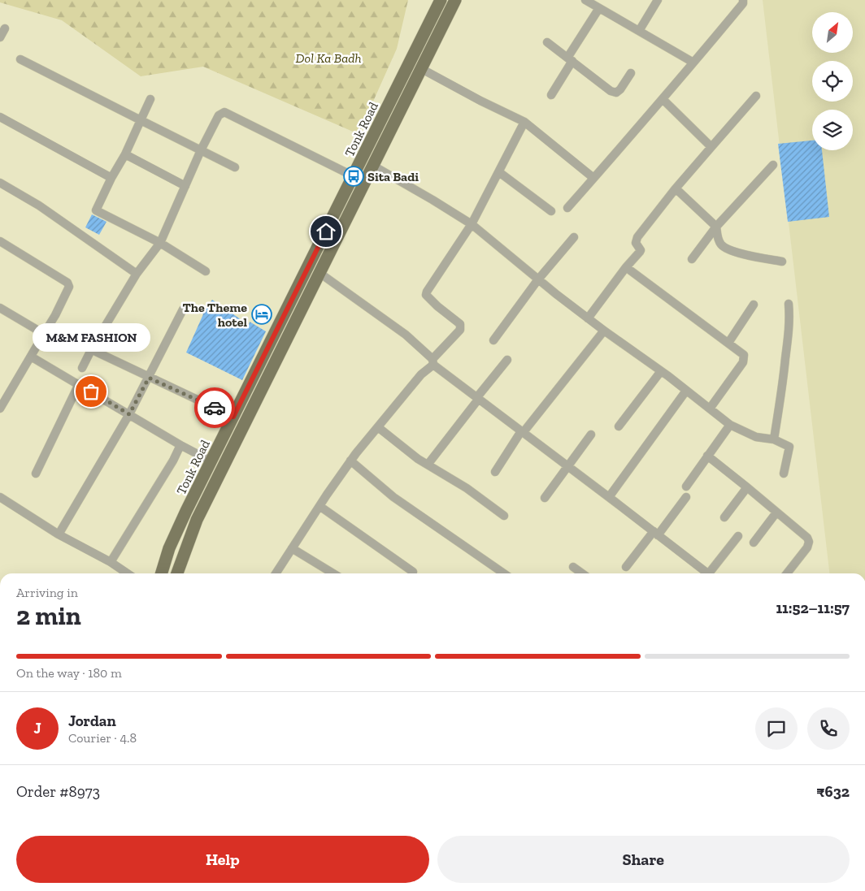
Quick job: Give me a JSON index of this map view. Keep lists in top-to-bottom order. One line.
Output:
{"streets":{"main road":["Tonk Road"]},"parks":["Dol Ka Badh"],"places":{"bus stop":["Sita Badi"],"hotel":["The Theme hotel"],"other":["M&M FASHION"]},"north":"top right","page":{"bubble":"M&M FASHION","heading":["2 min","Arriving in","11:52–11:57"],"panel":["Jordan","Courier · 4.8","Order #8973","₹632"],"bar":"On the way · 180 m","round":"J","buttons":["Help","Share"]}}
